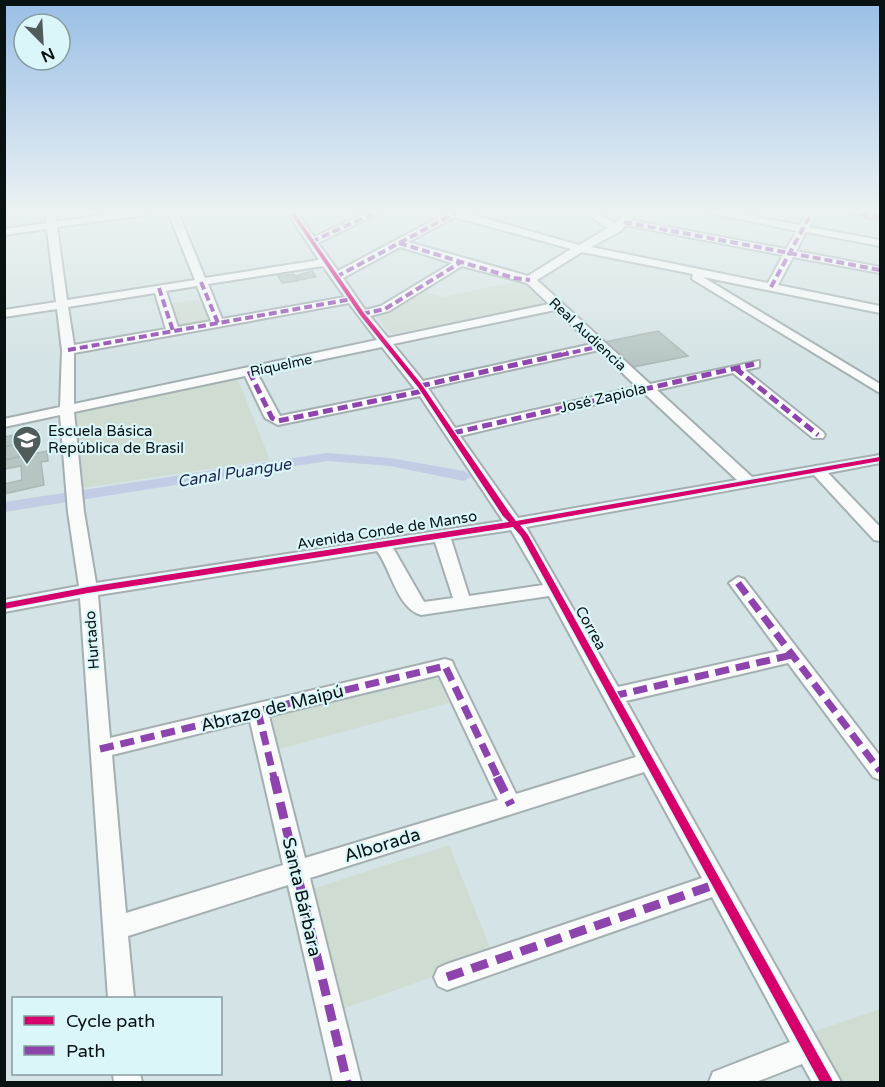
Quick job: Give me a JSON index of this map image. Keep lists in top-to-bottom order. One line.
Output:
{"streets":{"street":["Real Audiencia","Riquelme","José Zapiola","Avenida Conde de Manso","Correa","Hurtado","Abrazo de Maipú","Alborada","Santa Bárbara"]},"crossings":[["Real Audiencia","Riquelme"],["Real Audiencia","José Zapiola"],["Real Audiencia","Avenida Conde de Manso"],["Riquelme","Correa"],["Riquelme","Hurtado"],["José Zapiola","Correa"],["Avenida Conde de Manso","Correa"],["Avenida Conde de Manso","Hurtado"],["Correa","Alborada"],["Hurtado","Abrazo de Maipú"],["Hurtado","Alborada"],["Abrazo de Maipú","Alborada"],["Abrazo de Maipú","Santa Bárbara"],["Alborada","Santa Bárbara"]],"water":["Canal Puangue"],"places":{"school or university":["Escuela Básica República de Brasil"]},"legend":["Cycle path","Path"],"north":"bottom right"}
